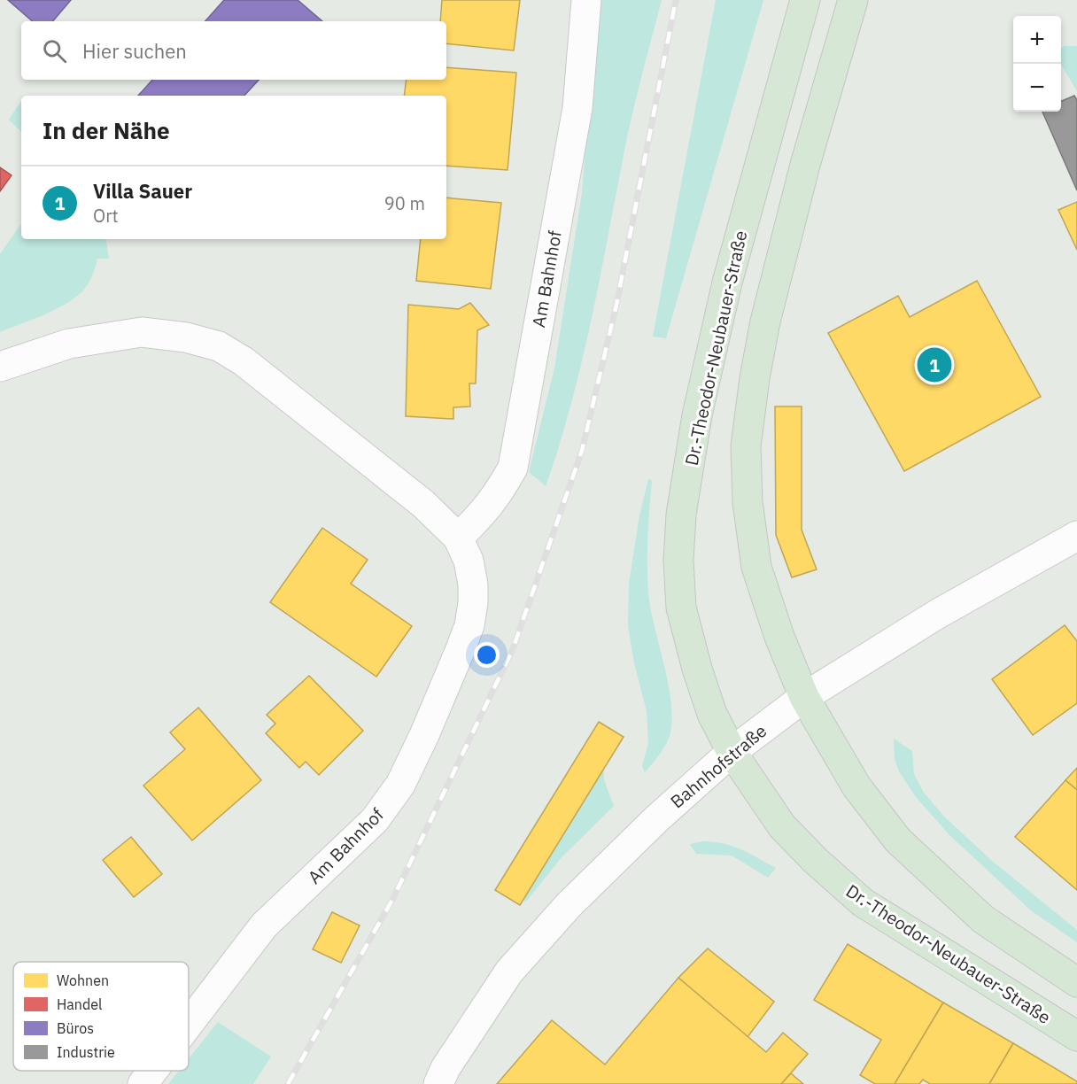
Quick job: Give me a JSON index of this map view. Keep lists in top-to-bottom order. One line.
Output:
{"streets":{"main road":["Dr.-Theodor-Neubauer-Straße"],"street":["Am Bahnhof","Bahnhofstraße"]},"crossings":[["Dr.-Theodor-Neubauer-Straße","Bahnhofstraße"]],"legend":["Wohnen","Handel","Büros","Industrie"],"page":{"map_buttons":["+","−"],"search":"Hier suchen","heading":"In der Nähe","list":[{"mark":"1","name":"Villa Sauer","note":"Ort","value":"90 m"}],"pins":"1"}}
